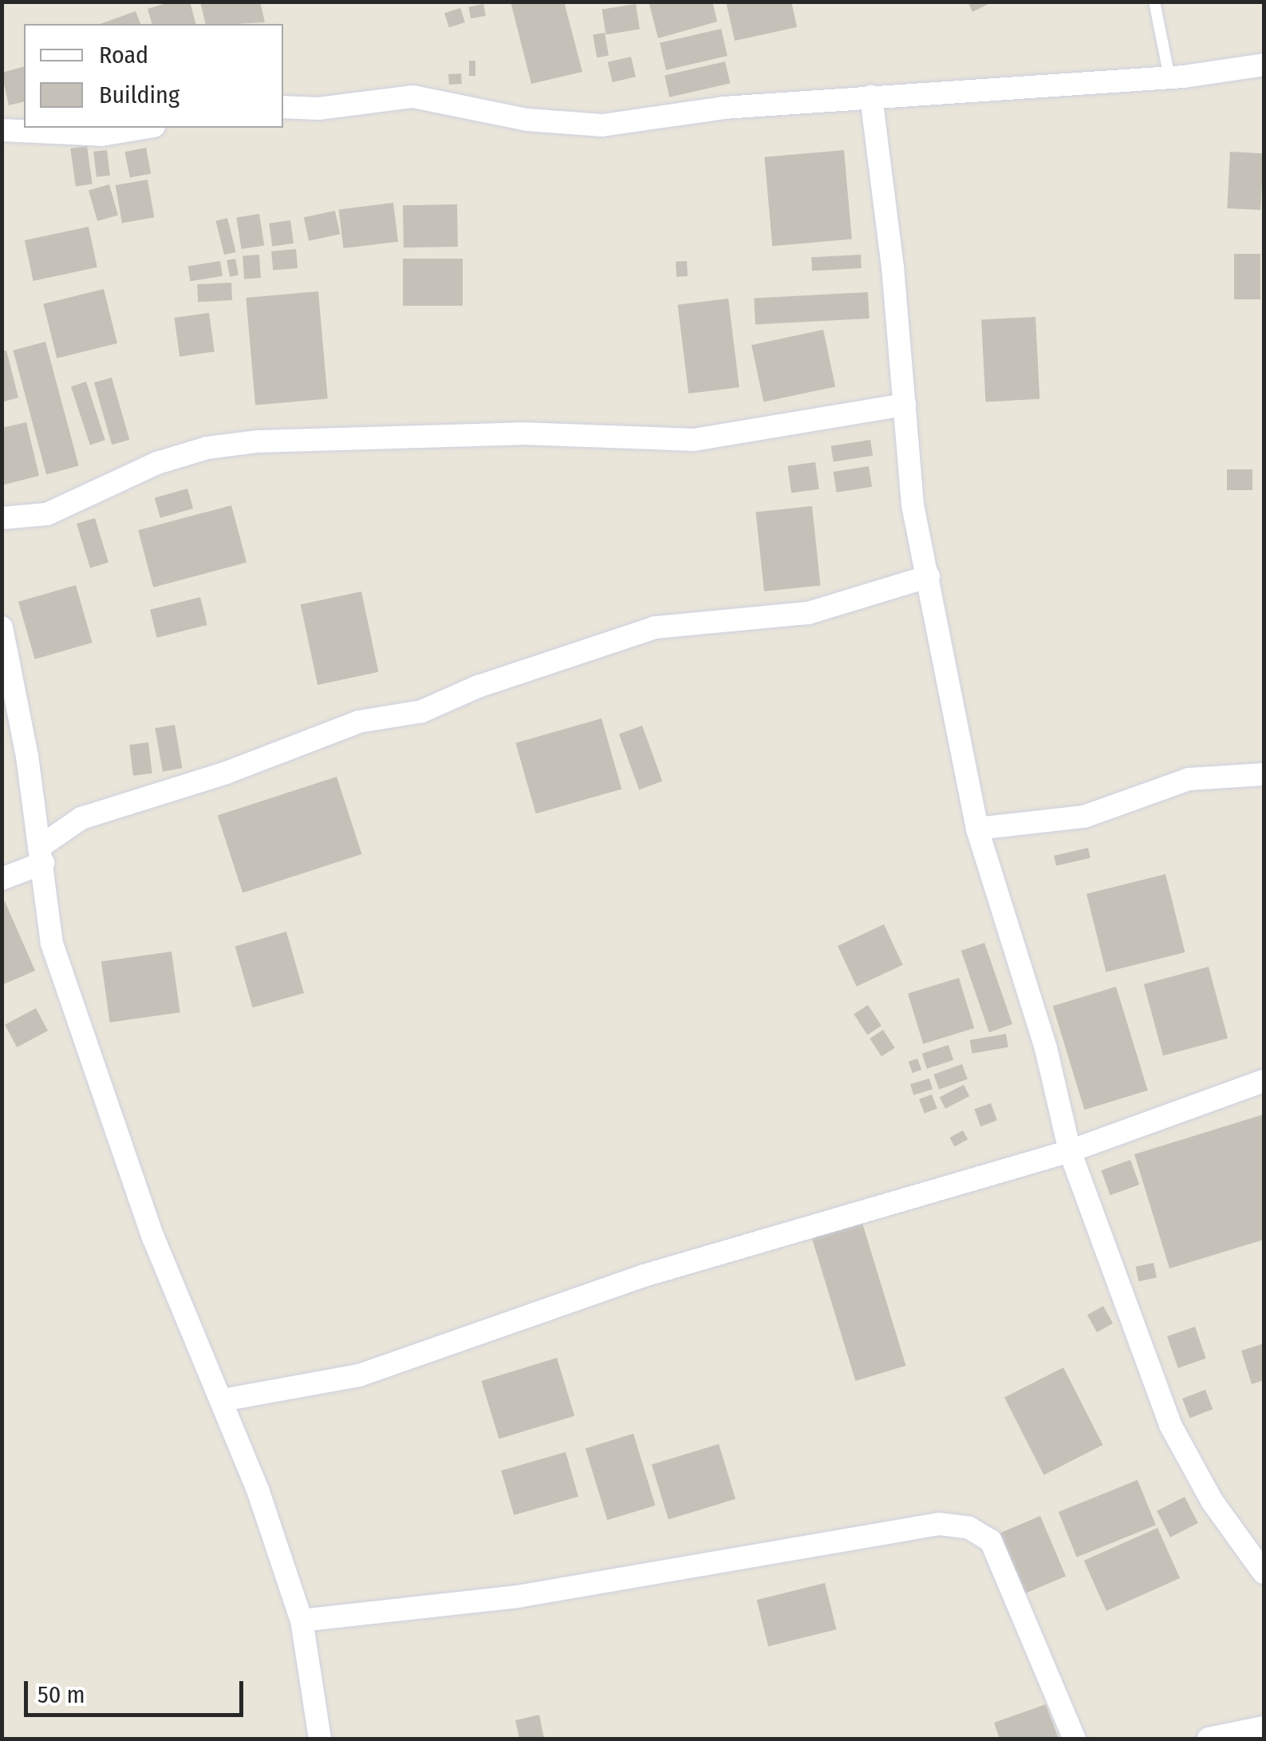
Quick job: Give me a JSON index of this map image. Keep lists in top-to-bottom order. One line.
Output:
{"legend":["Road","Building"],"scale_bar":"50 m"}
